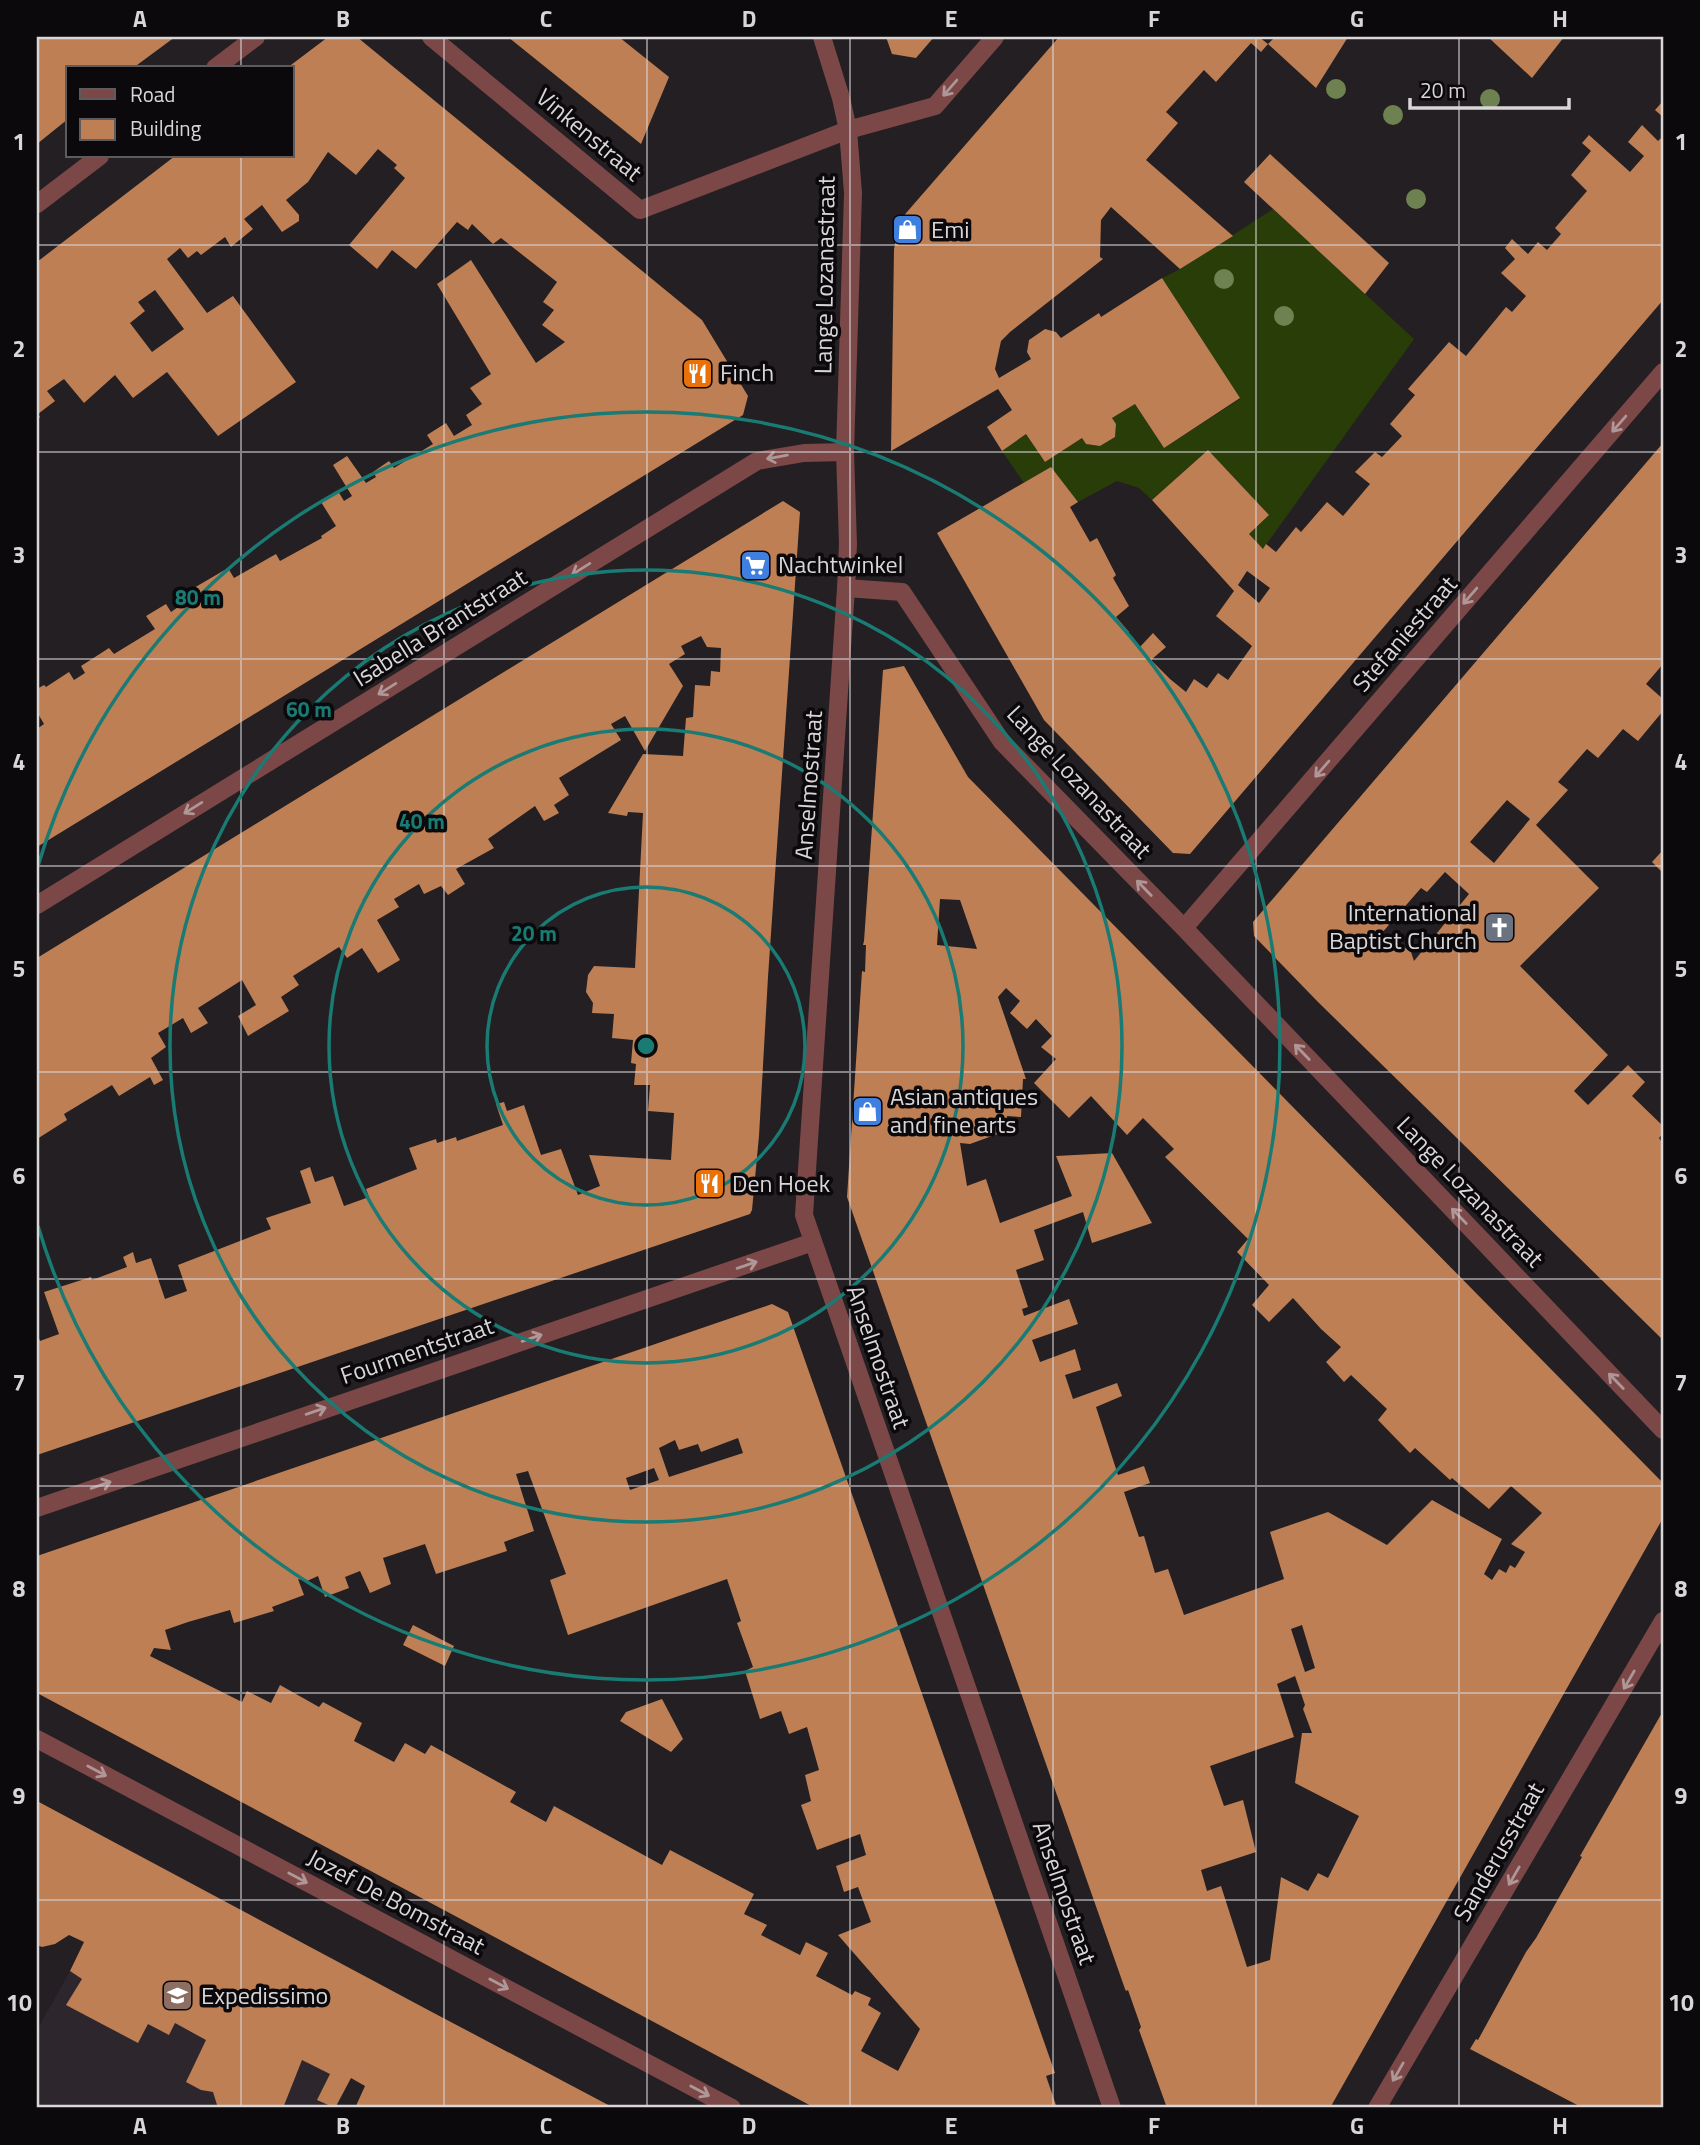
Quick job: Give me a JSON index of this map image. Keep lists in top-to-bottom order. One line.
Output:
{"streets":{"street":["Vinkenstraat","Lange Lozanastraat","Isabella Brantstraat","Stefaniestraat","Anselmostraat","Fourmentstraat","Sanderusstraat","Jozef De Bomstraat"]},"crossings":[["Vinkenstraat","Lange Lozanastraat"],["Lange Lozanastraat","Isabella Brantstraat"],["Lange Lozanastraat","Stefaniestraat"],["Lange Lozanastraat","Anselmostraat"],["Anselmostraat","Fourmentstraat"]],"one_way":["Lange Lozanastraat","Isabella Brantstraat","Stefaniestraat","Fourmentstraat","Sanderusstraat","Jozef De Bomstraat"],"places":{"shop":["Emi","Asian antiques and fine arts"],"restaurant":["Finch","Den Hoek"],"supermarket":["Nachtwinkel"],"church":["International Baptist Church"],"school or university":["Expedissimo"]},"legend":["Road","Building"],"scale_bar":"20 m","grid":{"columns":["A","B","C","D","E","F","G","H"],"rows":["1","2","3","4","5","6","7","8","9","10"]},"rings":["80 m","60 m","40 m","20 m"]}
